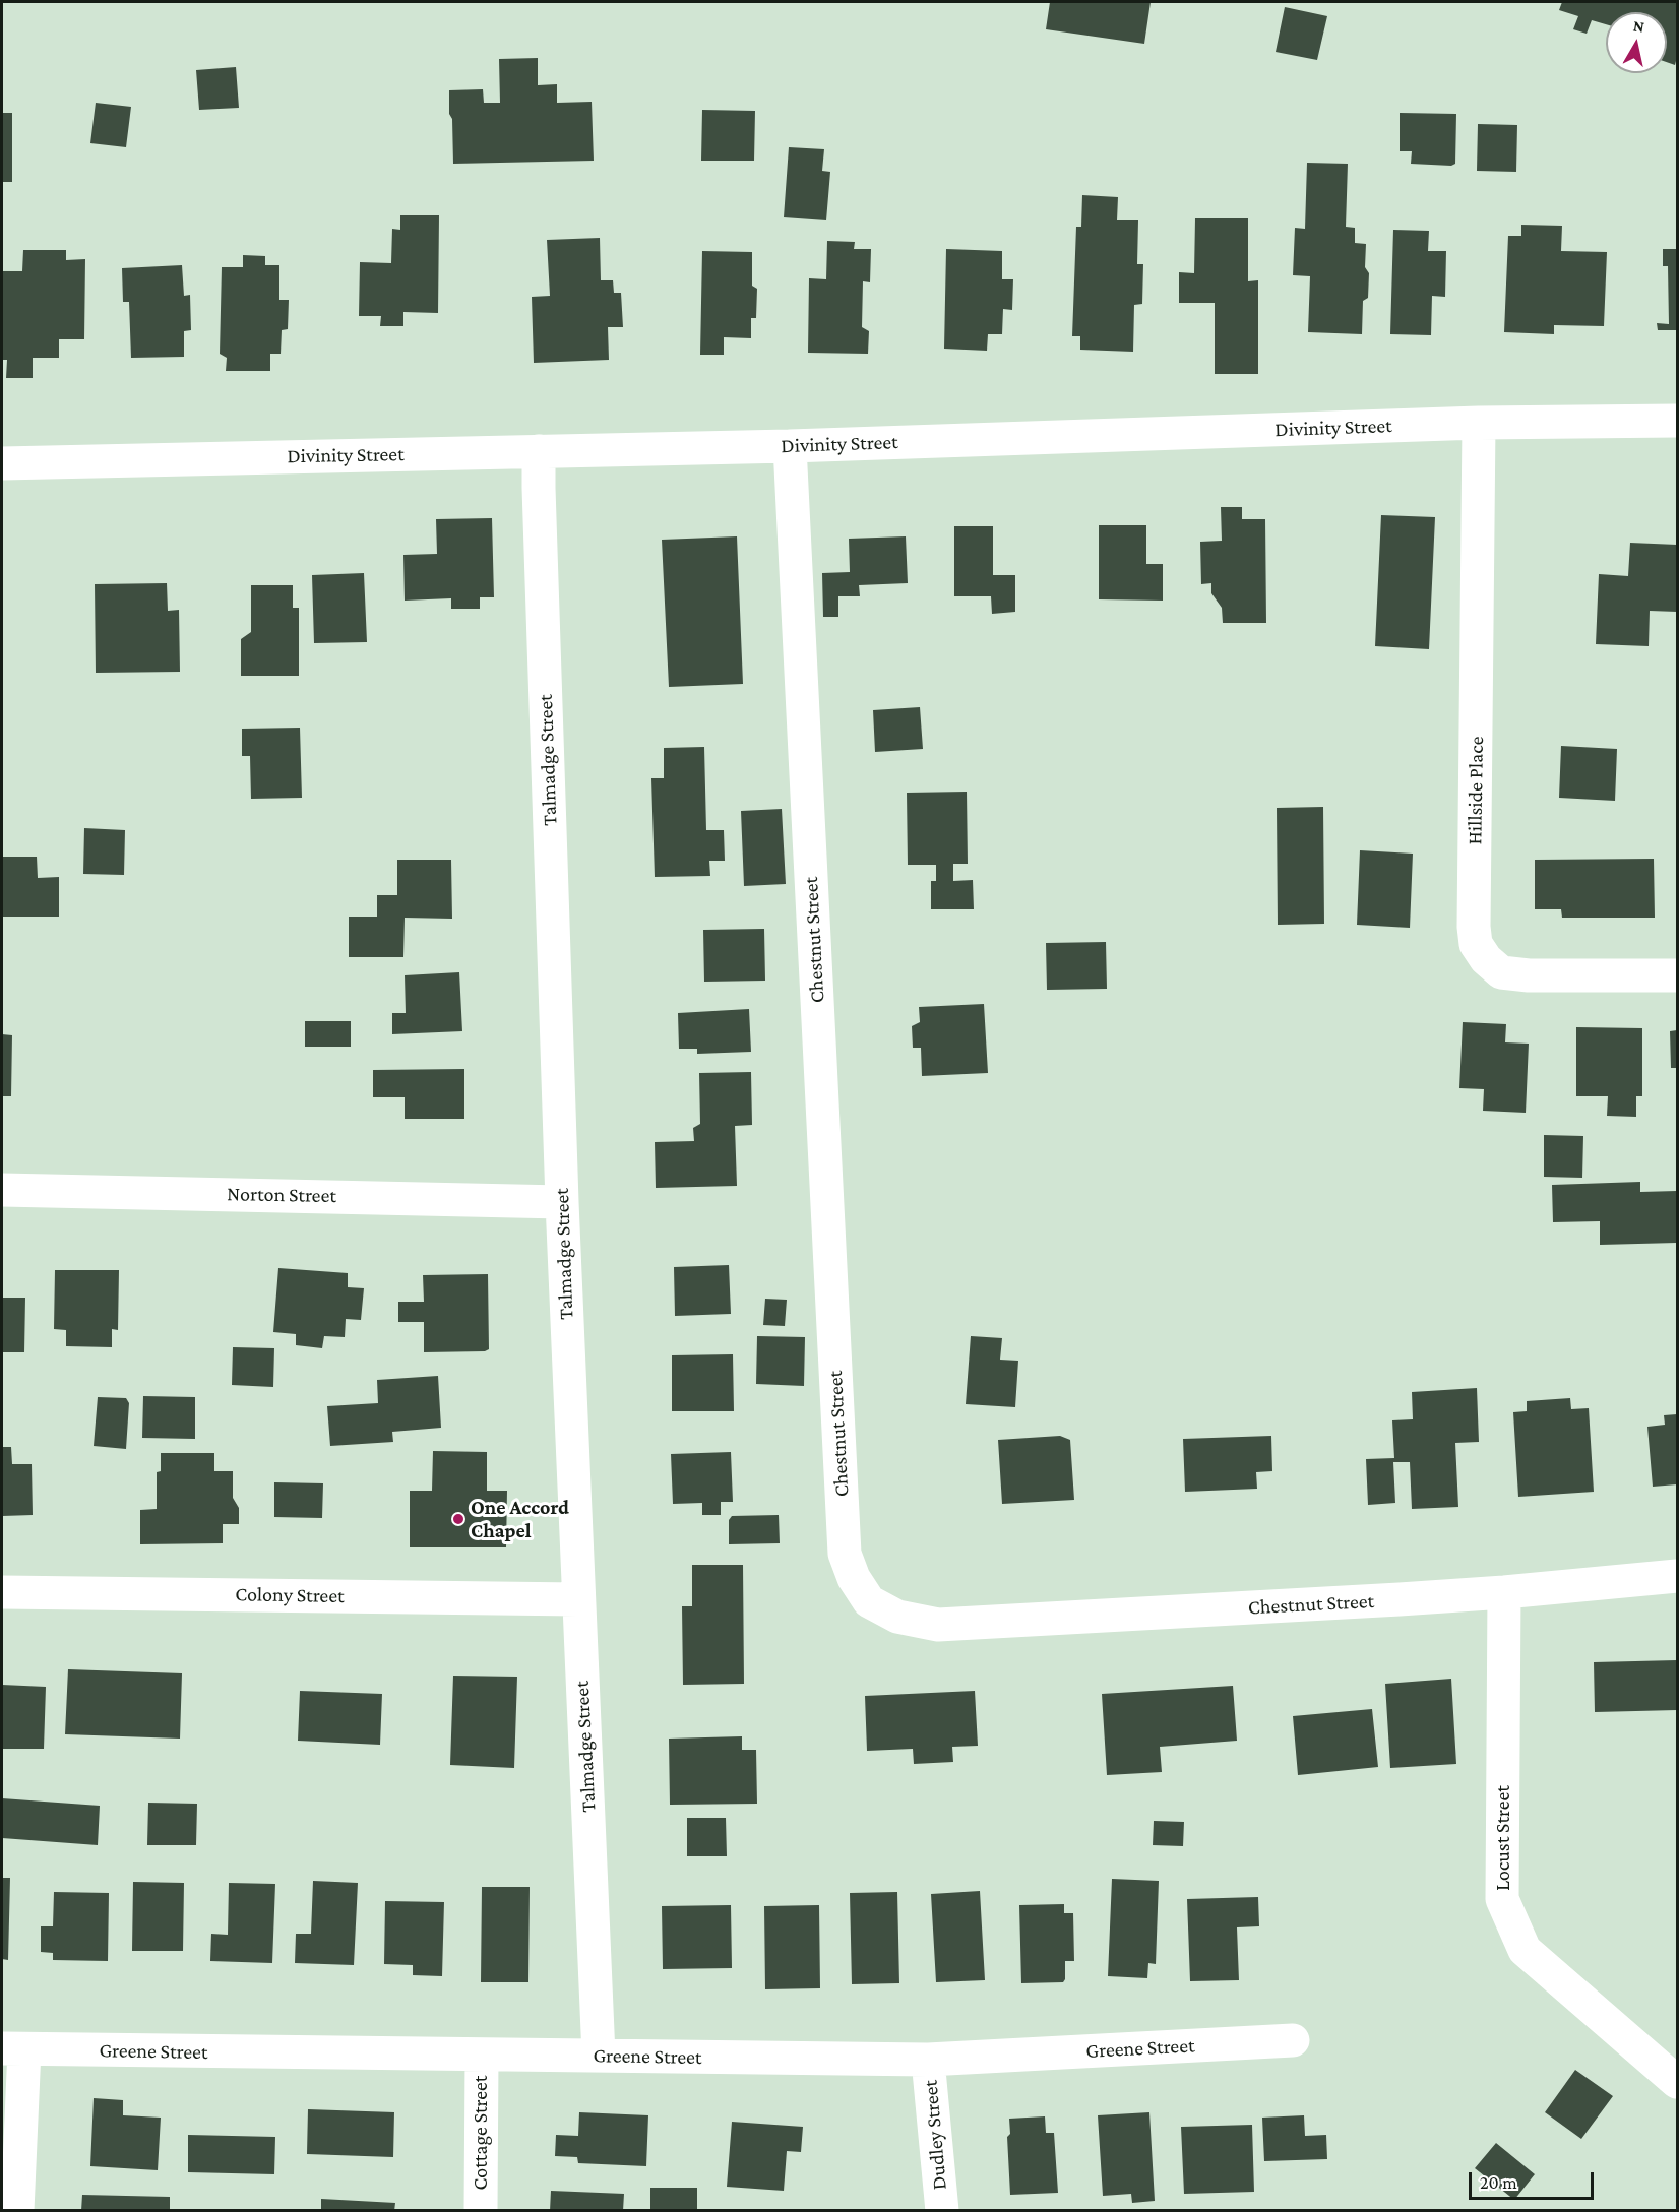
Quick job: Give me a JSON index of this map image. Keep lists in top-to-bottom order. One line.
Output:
{"streets":{"street":["Divinity Street","Talmadge Street","Hillside Place","Chestnut Street","Norton Street","Colony Street","Locust Street","Greene Street","Cottage Street","Dudley Street"]},"crossings":[["Divinity Street","Talmadge Street"],["Divinity Street","Hillside Place"],["Divinity Street","Chestnut Street"],["Talmadge Street","Norton Street"],["Talmadge Street","Colony Street"],["Talmadge Street","Greene Street"],["Chestnut Street","Locust Street"],["Greene Street","Cottage Street"],["Greene Street","Dudley Street"]],"places":["One Accord Chapel"],"scale_bar":"20 m","north":"top"}
